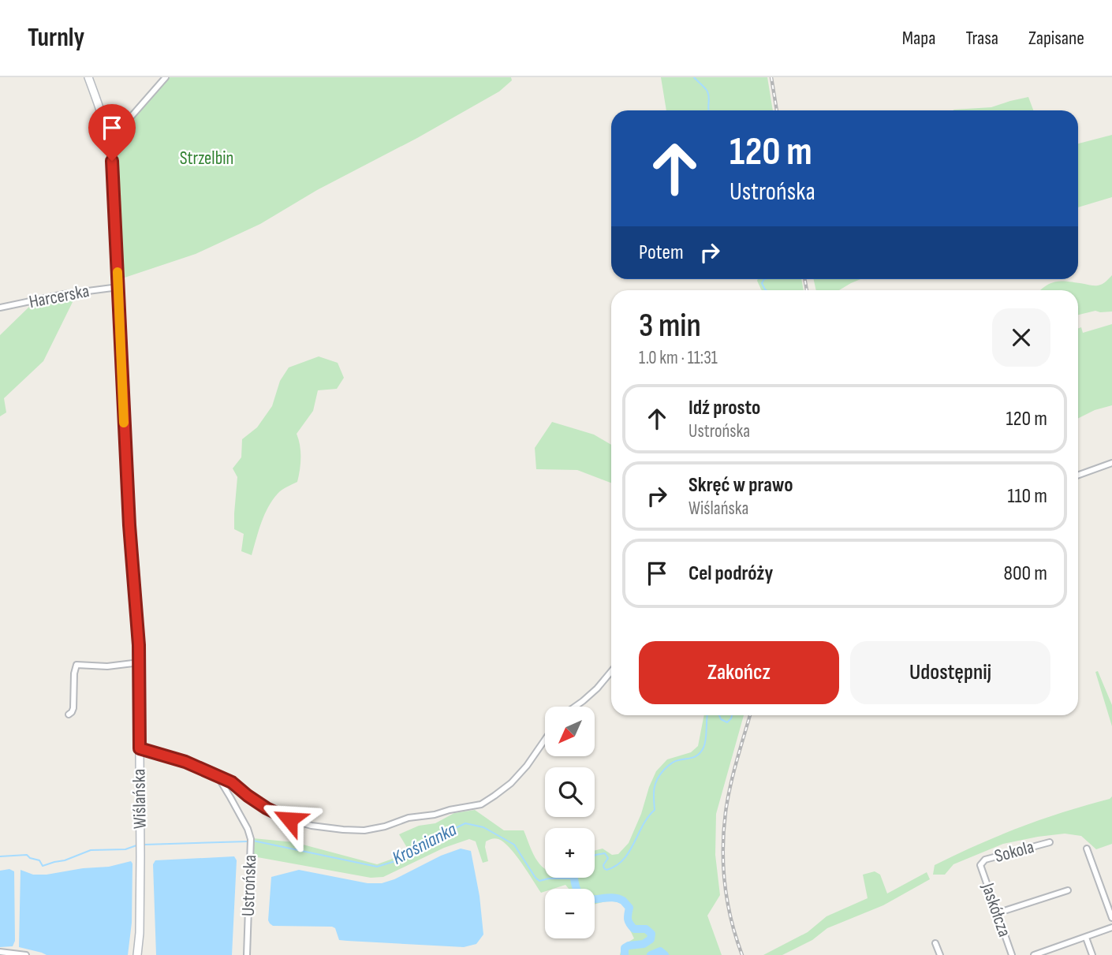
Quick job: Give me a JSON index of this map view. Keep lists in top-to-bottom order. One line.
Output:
{"streets":{"street":["Harcerska","Wiślańska","Sokola","Ustrońska","Jaskółcza"]},"crossings":[["Harcerska","Wiślańska"],["Sokola","Jaskółcza"]],"water":["Krośnianka"],"parks":["Strzelbin"],"north":"bottom left","page":{"header":"Turnly","nav":["Mapa","Trasa","Zapisane"],"turn":["120 m","Ustrońska"],"then":"Potem","heading":["3 min","1.0 km · 11:31"],"list":[{"name":"Idź prosto","note":"Ustrońska","value":"120 m"},{"name":"Skręć w prawo","note":"Wiślańska","value":"110 m"},{"name":"Cel podróży","value":"800 m"}],"buttons":["Zakończ","Udostępnij"],"map_buttons":["+","−"]}}
